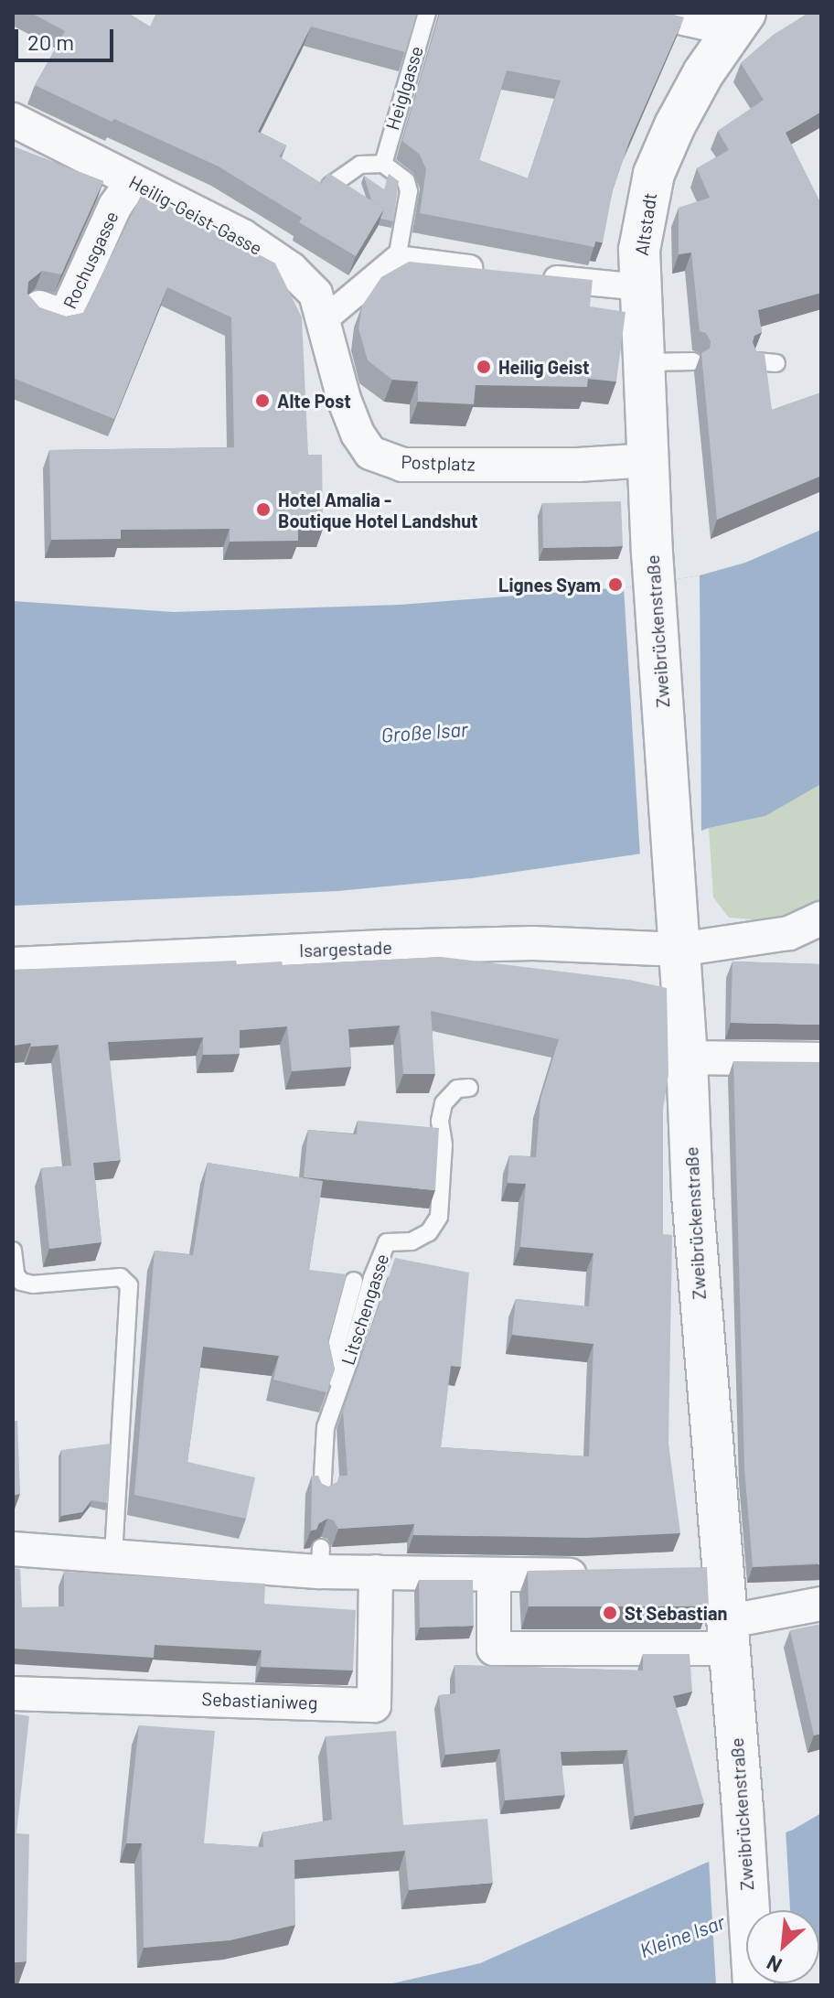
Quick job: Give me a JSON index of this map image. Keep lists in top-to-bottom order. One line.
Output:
{"streets":{"street":["Heilig-Geist-Gasse","Altstadt","Rochusgasse","Postplatz","Zweibrückenstraße","Isargestade","Sebastianiweg"],"lane":["Heiglgasse","Litschengasse"]},"crossings":[["Heilig-Geist-Gasse","Rochusgasse"],["Heilig-Geist-Gasse","Postplatz"],["Altstadt","Postplatz"],["Altstadt","Zweibrückenstraße"],["Postplatz","Zweibrückenstraße"],["Zweibrückenstraße","Isargestade"]],"water":["Große Isar","Kleine Isar"],"places":["Heilig Geist","Alte Post","Hotel Amalia - Boutique Hotel Landshut","Lignes Syam","St Sebastian"],"scale_bar":"20 m","north":"bottom left"}
